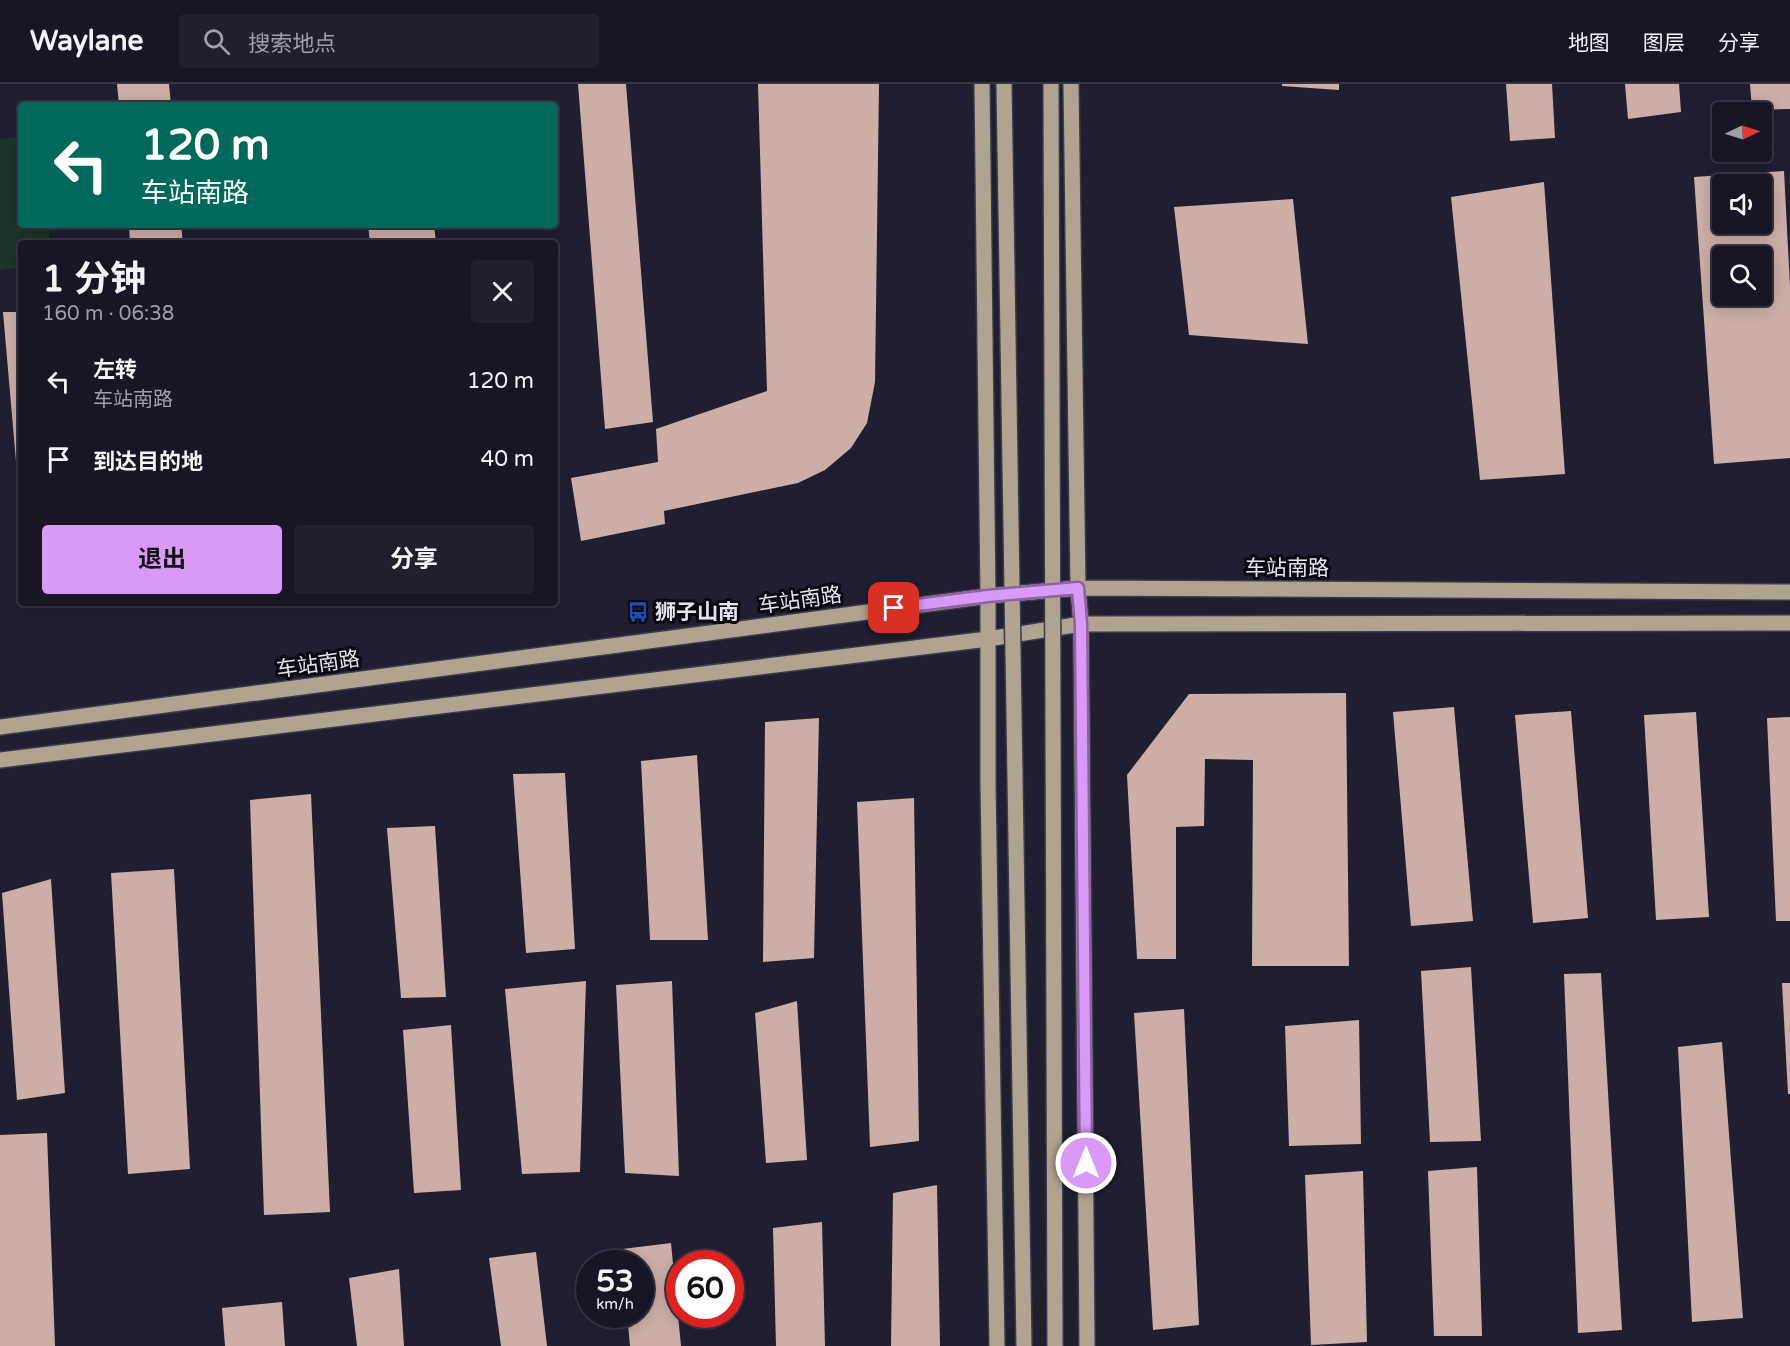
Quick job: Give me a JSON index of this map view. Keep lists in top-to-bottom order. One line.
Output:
{"streets":{"main road":["车站南路"]},"places":{"bus stop":["狮子山南"]},"north":"right","page":{"header":"Waylane","search":"搜索地点","nav":["地图","图层","分享"],"turn":["120 m","车站南路"],"heading":["1 分钟","160 m · 06:38"],"list":[{"name":"左转","note":"车站南路","value":"120 m"},{"name":"到达目的地","value":"40 m"}],"buttons":["退出","分享"],"speed":"53 km/h","limit":"60"}}
